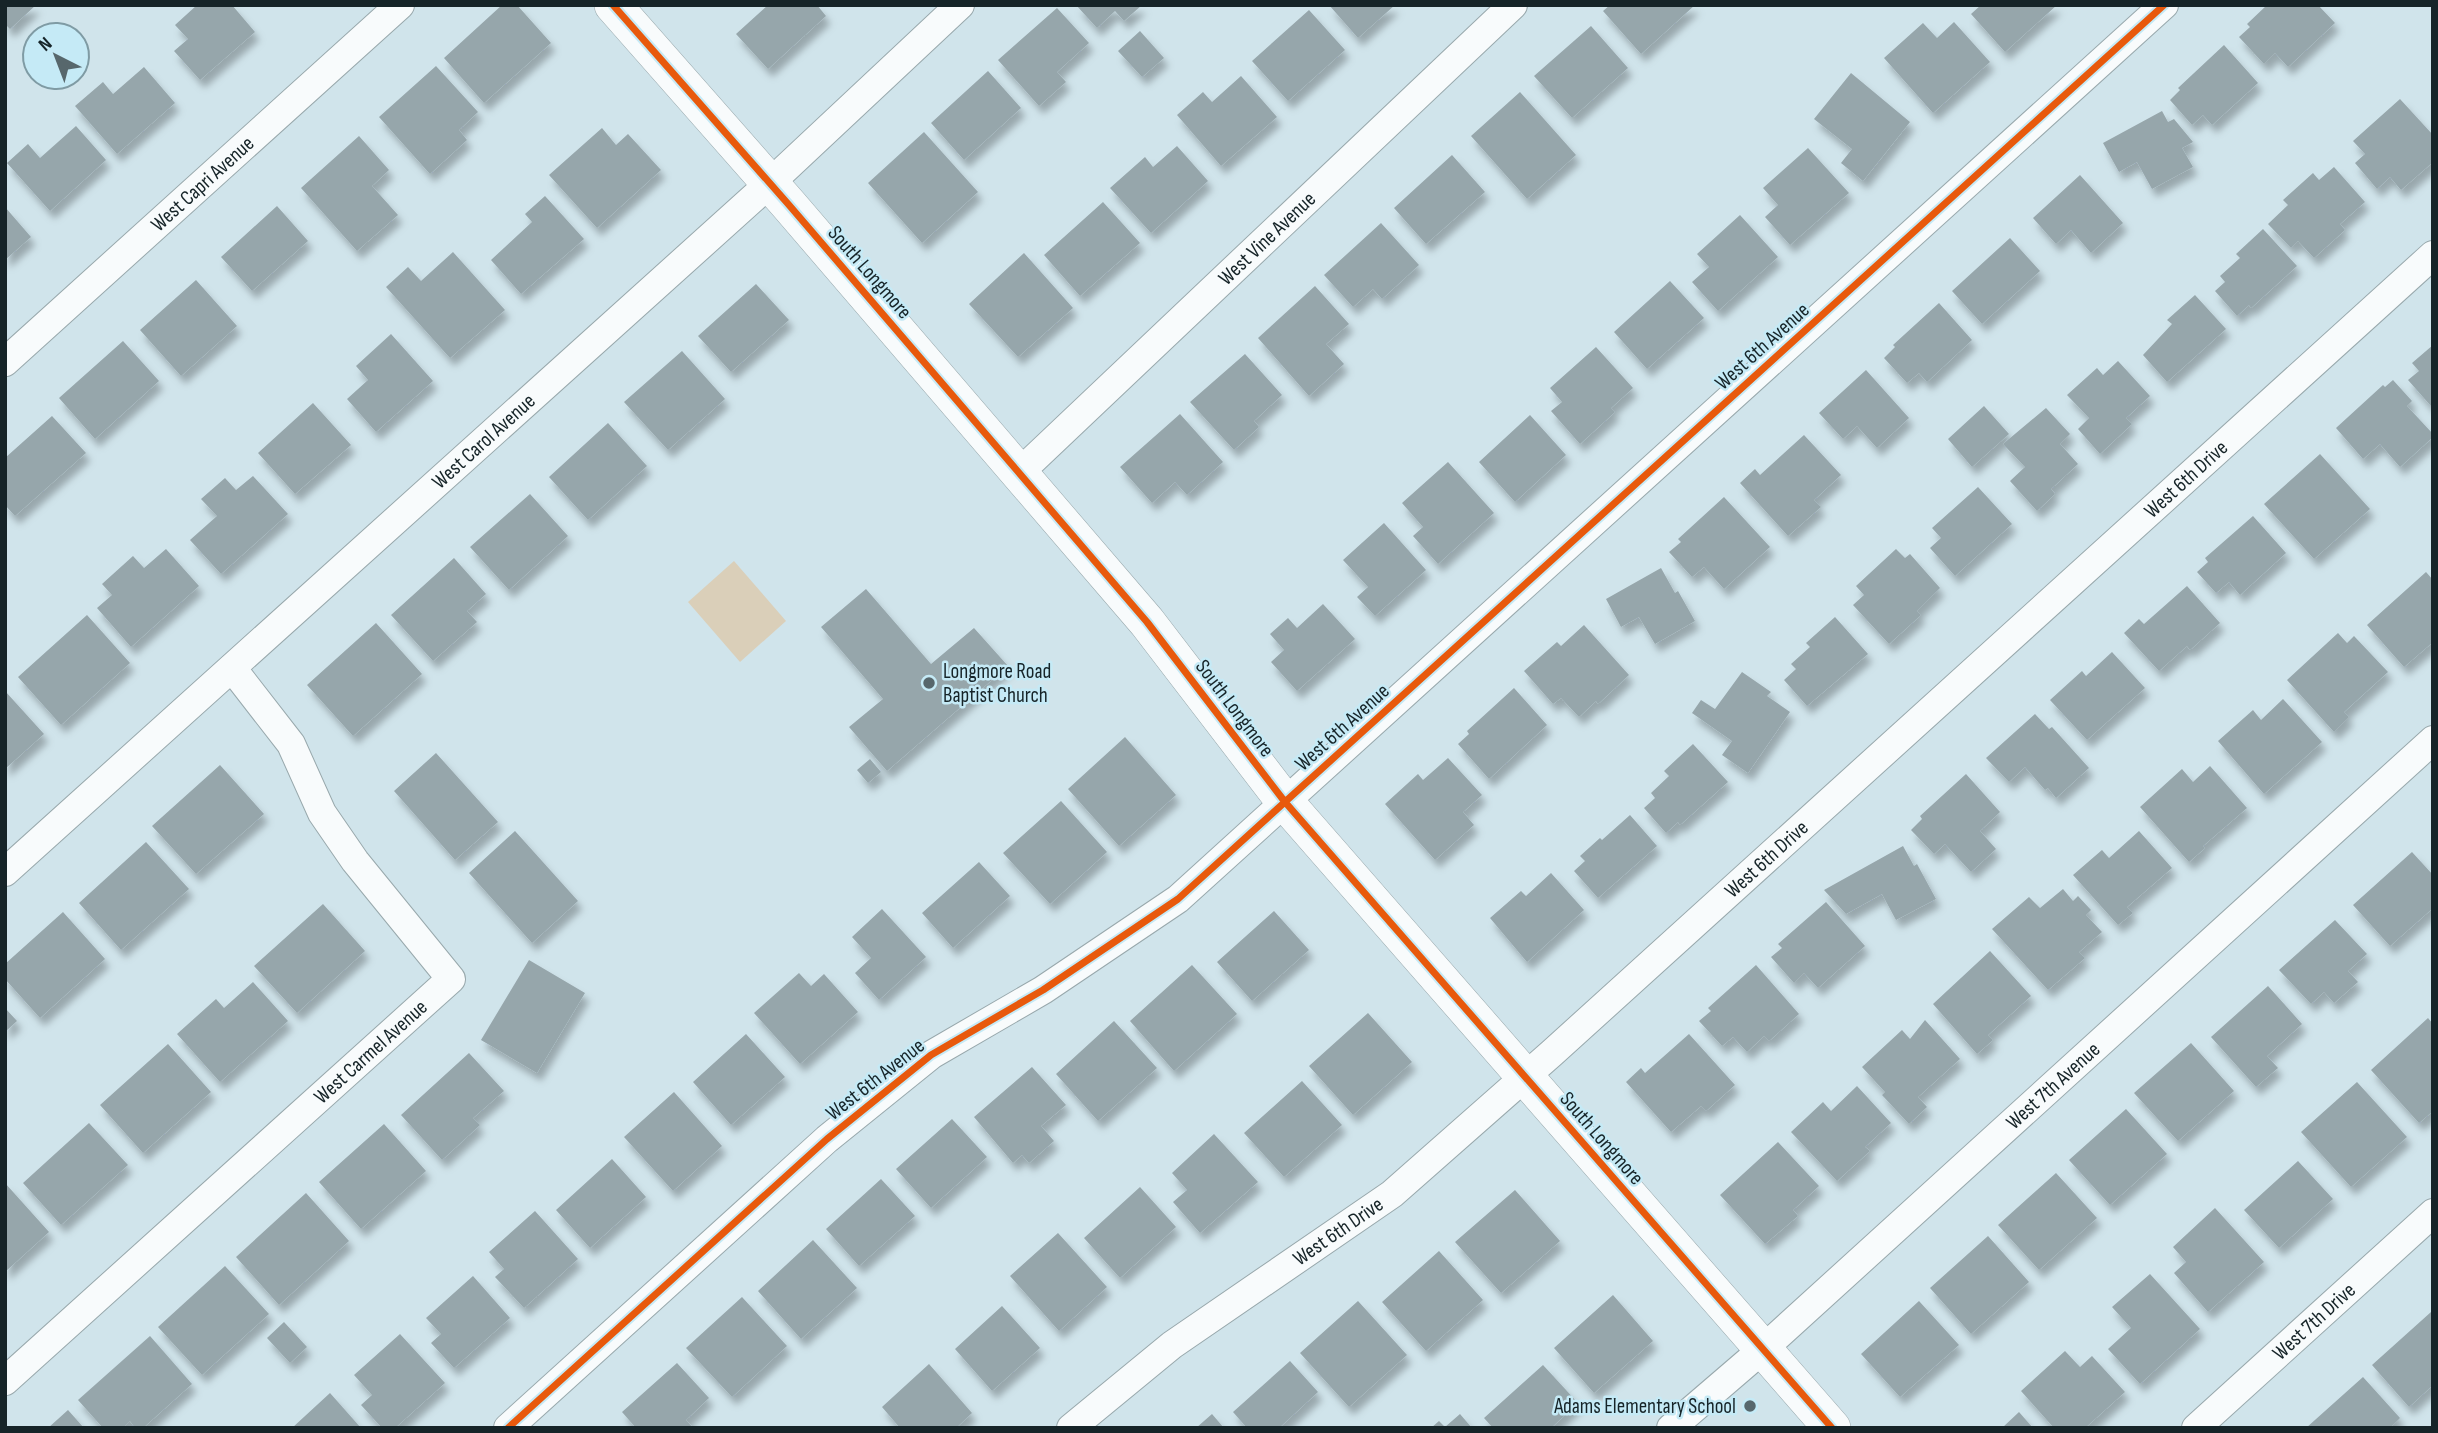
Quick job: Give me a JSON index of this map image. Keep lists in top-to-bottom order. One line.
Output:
{"streets":{"street":["West Capri Avenue","West Vine Avenue","South Longmore","West 6th Avenue","West Carol Avenue","West 6th Drive","West Carmel Avenue","West 7th Avenue","West 7th Drive"]},"crossings":[["West Vine Avenue","South Longmore"],["South Longmore","West 6th Avenue"],["South Longmore","West Carol Avenue"],["South Longmore","West 6th Drive"],["South Longmore","West 7th Avenue"],["West Carol Avenue","West Carmel Avenue"]],"places":["Longmore Road Baptist Church","Adams Elementary School"],"north":"top left"}
